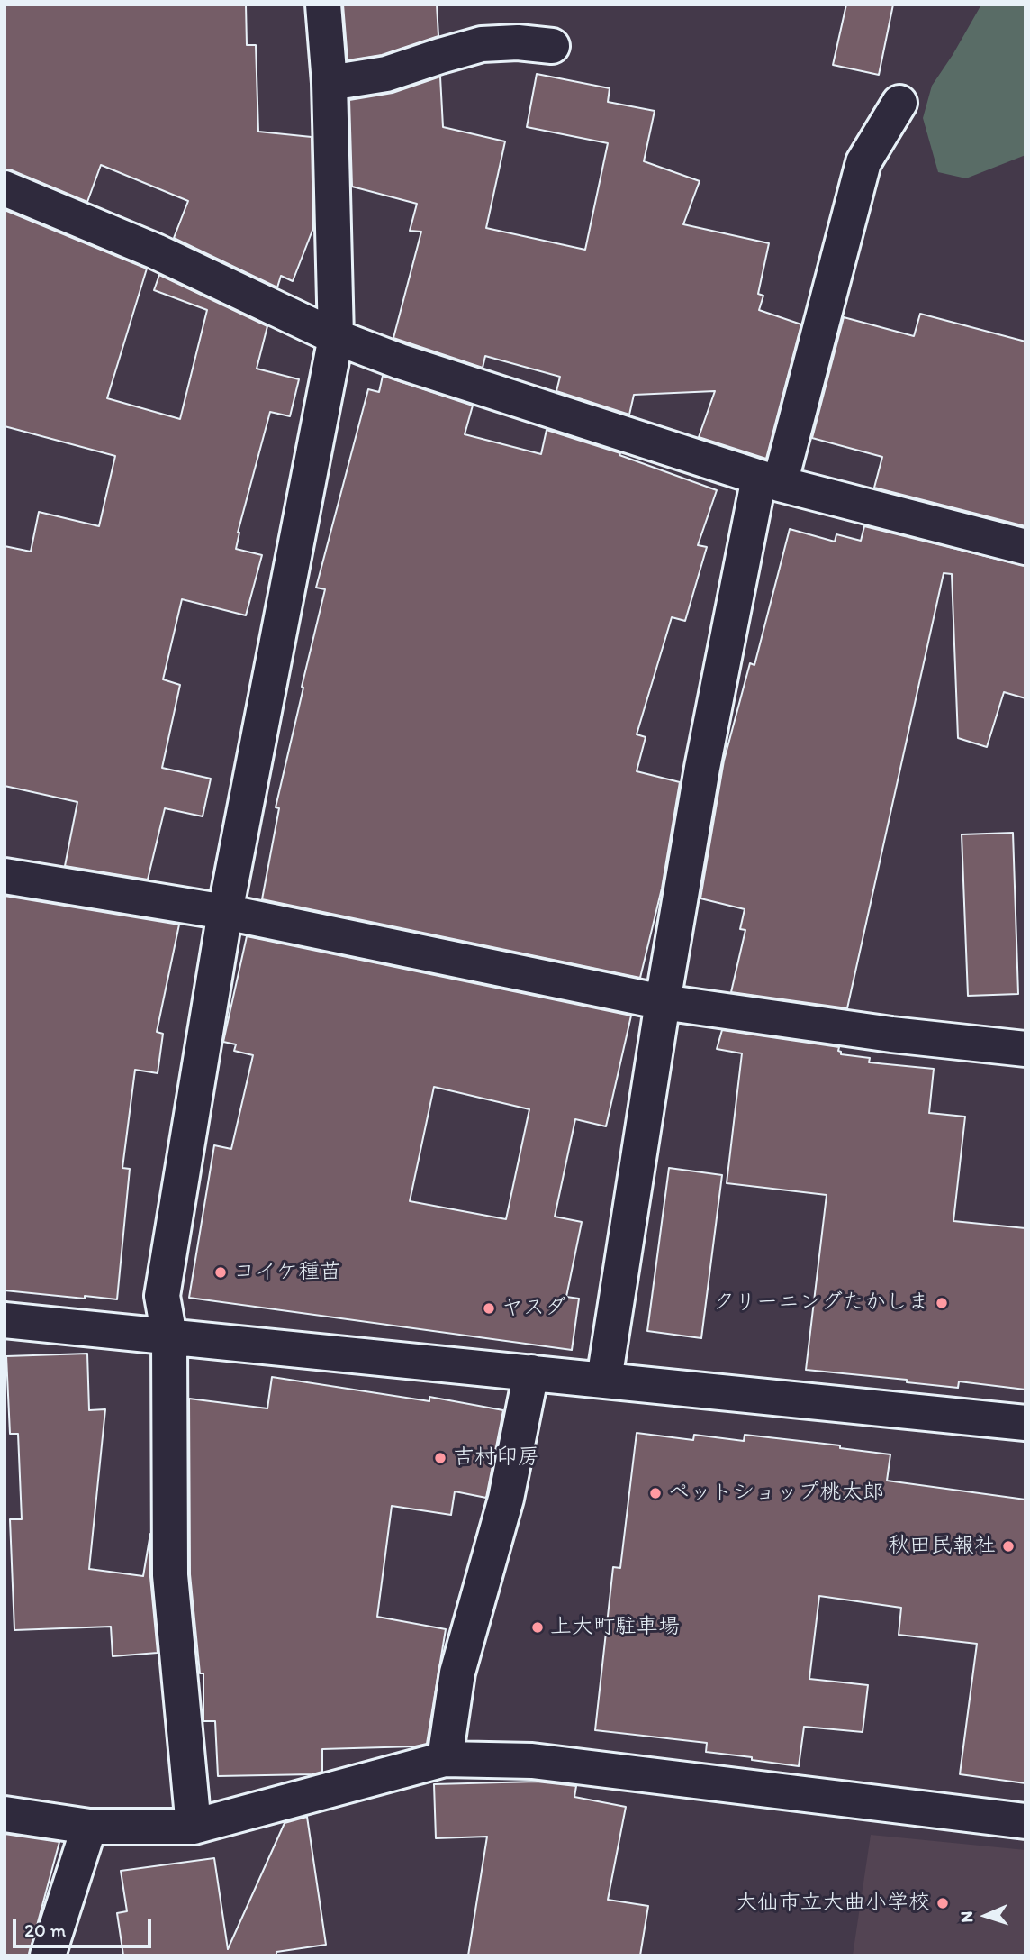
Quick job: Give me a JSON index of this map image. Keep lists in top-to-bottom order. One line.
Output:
{"places":["コイケ種苗","クリーニングたかしま","ヤスダ","吉村印房","ペットショップ桃太郎","秋田民報社","上大町駐車場","大仙市立大曲小学校"],"scale_bar":"20 m","north":"left"}
